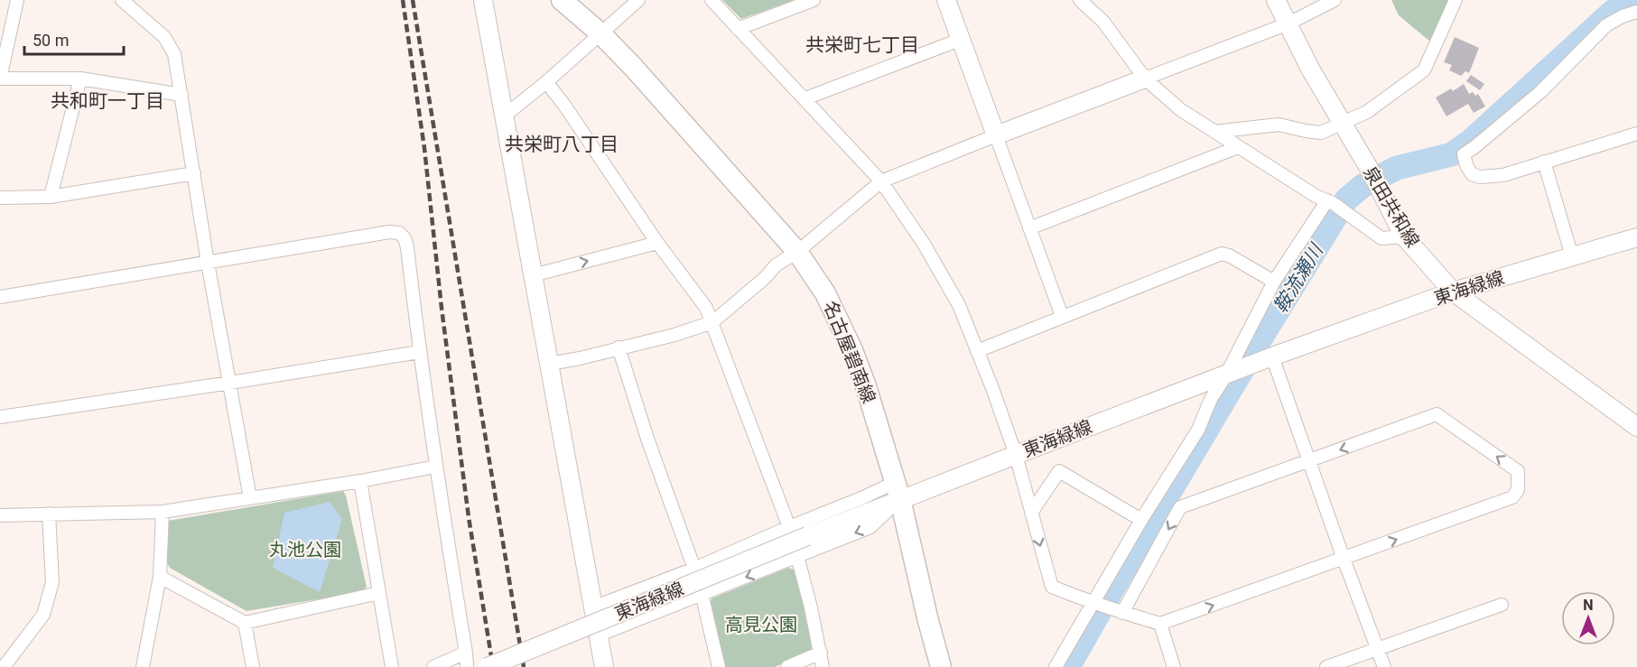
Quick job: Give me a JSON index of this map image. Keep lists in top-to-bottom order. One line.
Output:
{"streets":{"main road":["泉田共和線","東海緑線","名古屋碧南線"]},"crossings":[["泉田共和線","東海緑線"],["東海緑線","名古屋碧南線"]],"districts":["共栄町七丁目","共和町一丁目","共栄町八丁目"],"water":["鞍流瀬川"],"parks":["丸池公園","高見公園"],"scale_bar":"50 m","north":"top"}
